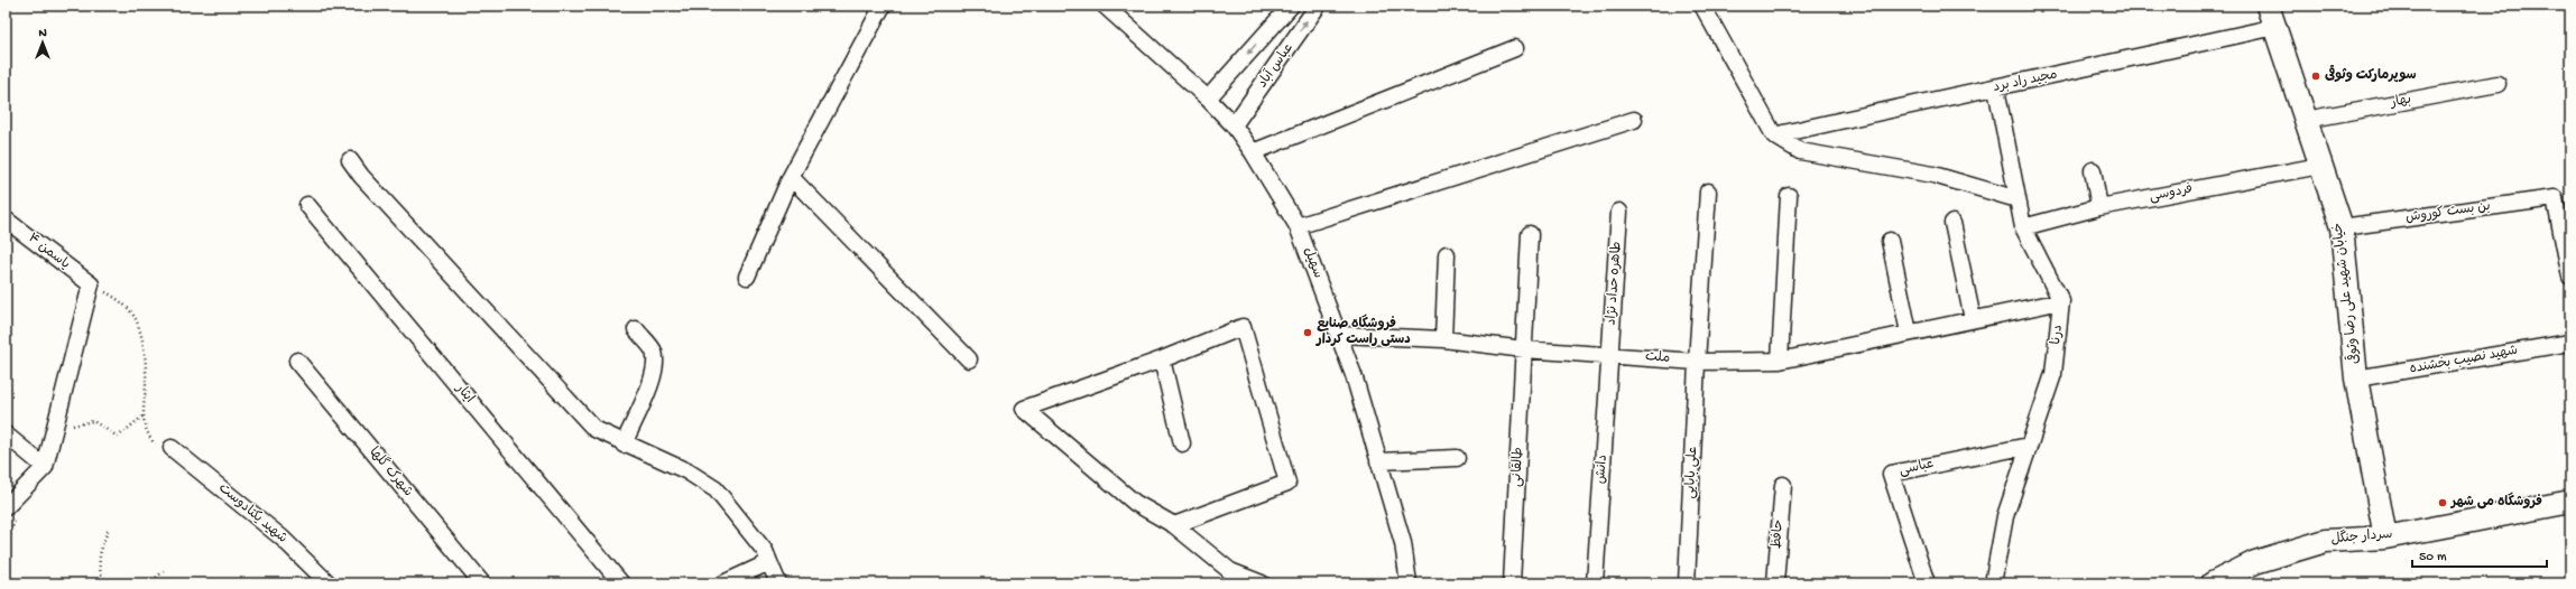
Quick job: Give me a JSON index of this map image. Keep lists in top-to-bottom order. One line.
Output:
{"streets":{"street":["عباس آباد","مجید راد برد","بهار","فردوسی","بن بست کوروش","یاسمن ۴","سهیل","طاهره حداد نژاد","خیابان شهید علی رضا وثوقی","درنا","ملت","شهید نصیب بخشنده","ایثار","طالقانی","عباسی","دانش","شهرک گلها","علی بابایی","شهید یکتادوست","حافظ","سردار جنگل"]},"crossings":[["عباس آباد","سهیل"],["مجید راد برد","خیابان شهید علی رضا وثوقی"],["بهار","خیابان شهید علی رضا وثوقی"],["فردوسی","خیابان شهید علی رضا وثوقی"],["بن بست کوروش","خیابان شهید علی رضا وثوقی"],["سهیل","ملت"],["طاهره حداد نژاد","ملت"],["طاهره حداد نژاد","دانش"],["خیابان شهید علی رضا وثوقی","شهید نصیب بخشنده"],["خیابان شهید علی رضا وثوقی","سردار جنگل"],["درنا","ملت"],["درنا","عباسی"],["ملت","طالقانی"],["ملت","دانش"],["ملت","علی بابایی"]],"places":["سوپرمارکت وثوقی","فروشگاه صنایع دستی راست کردار","فروشگاه می شهر"],"scale_bar":"50 m","north":"top"}
